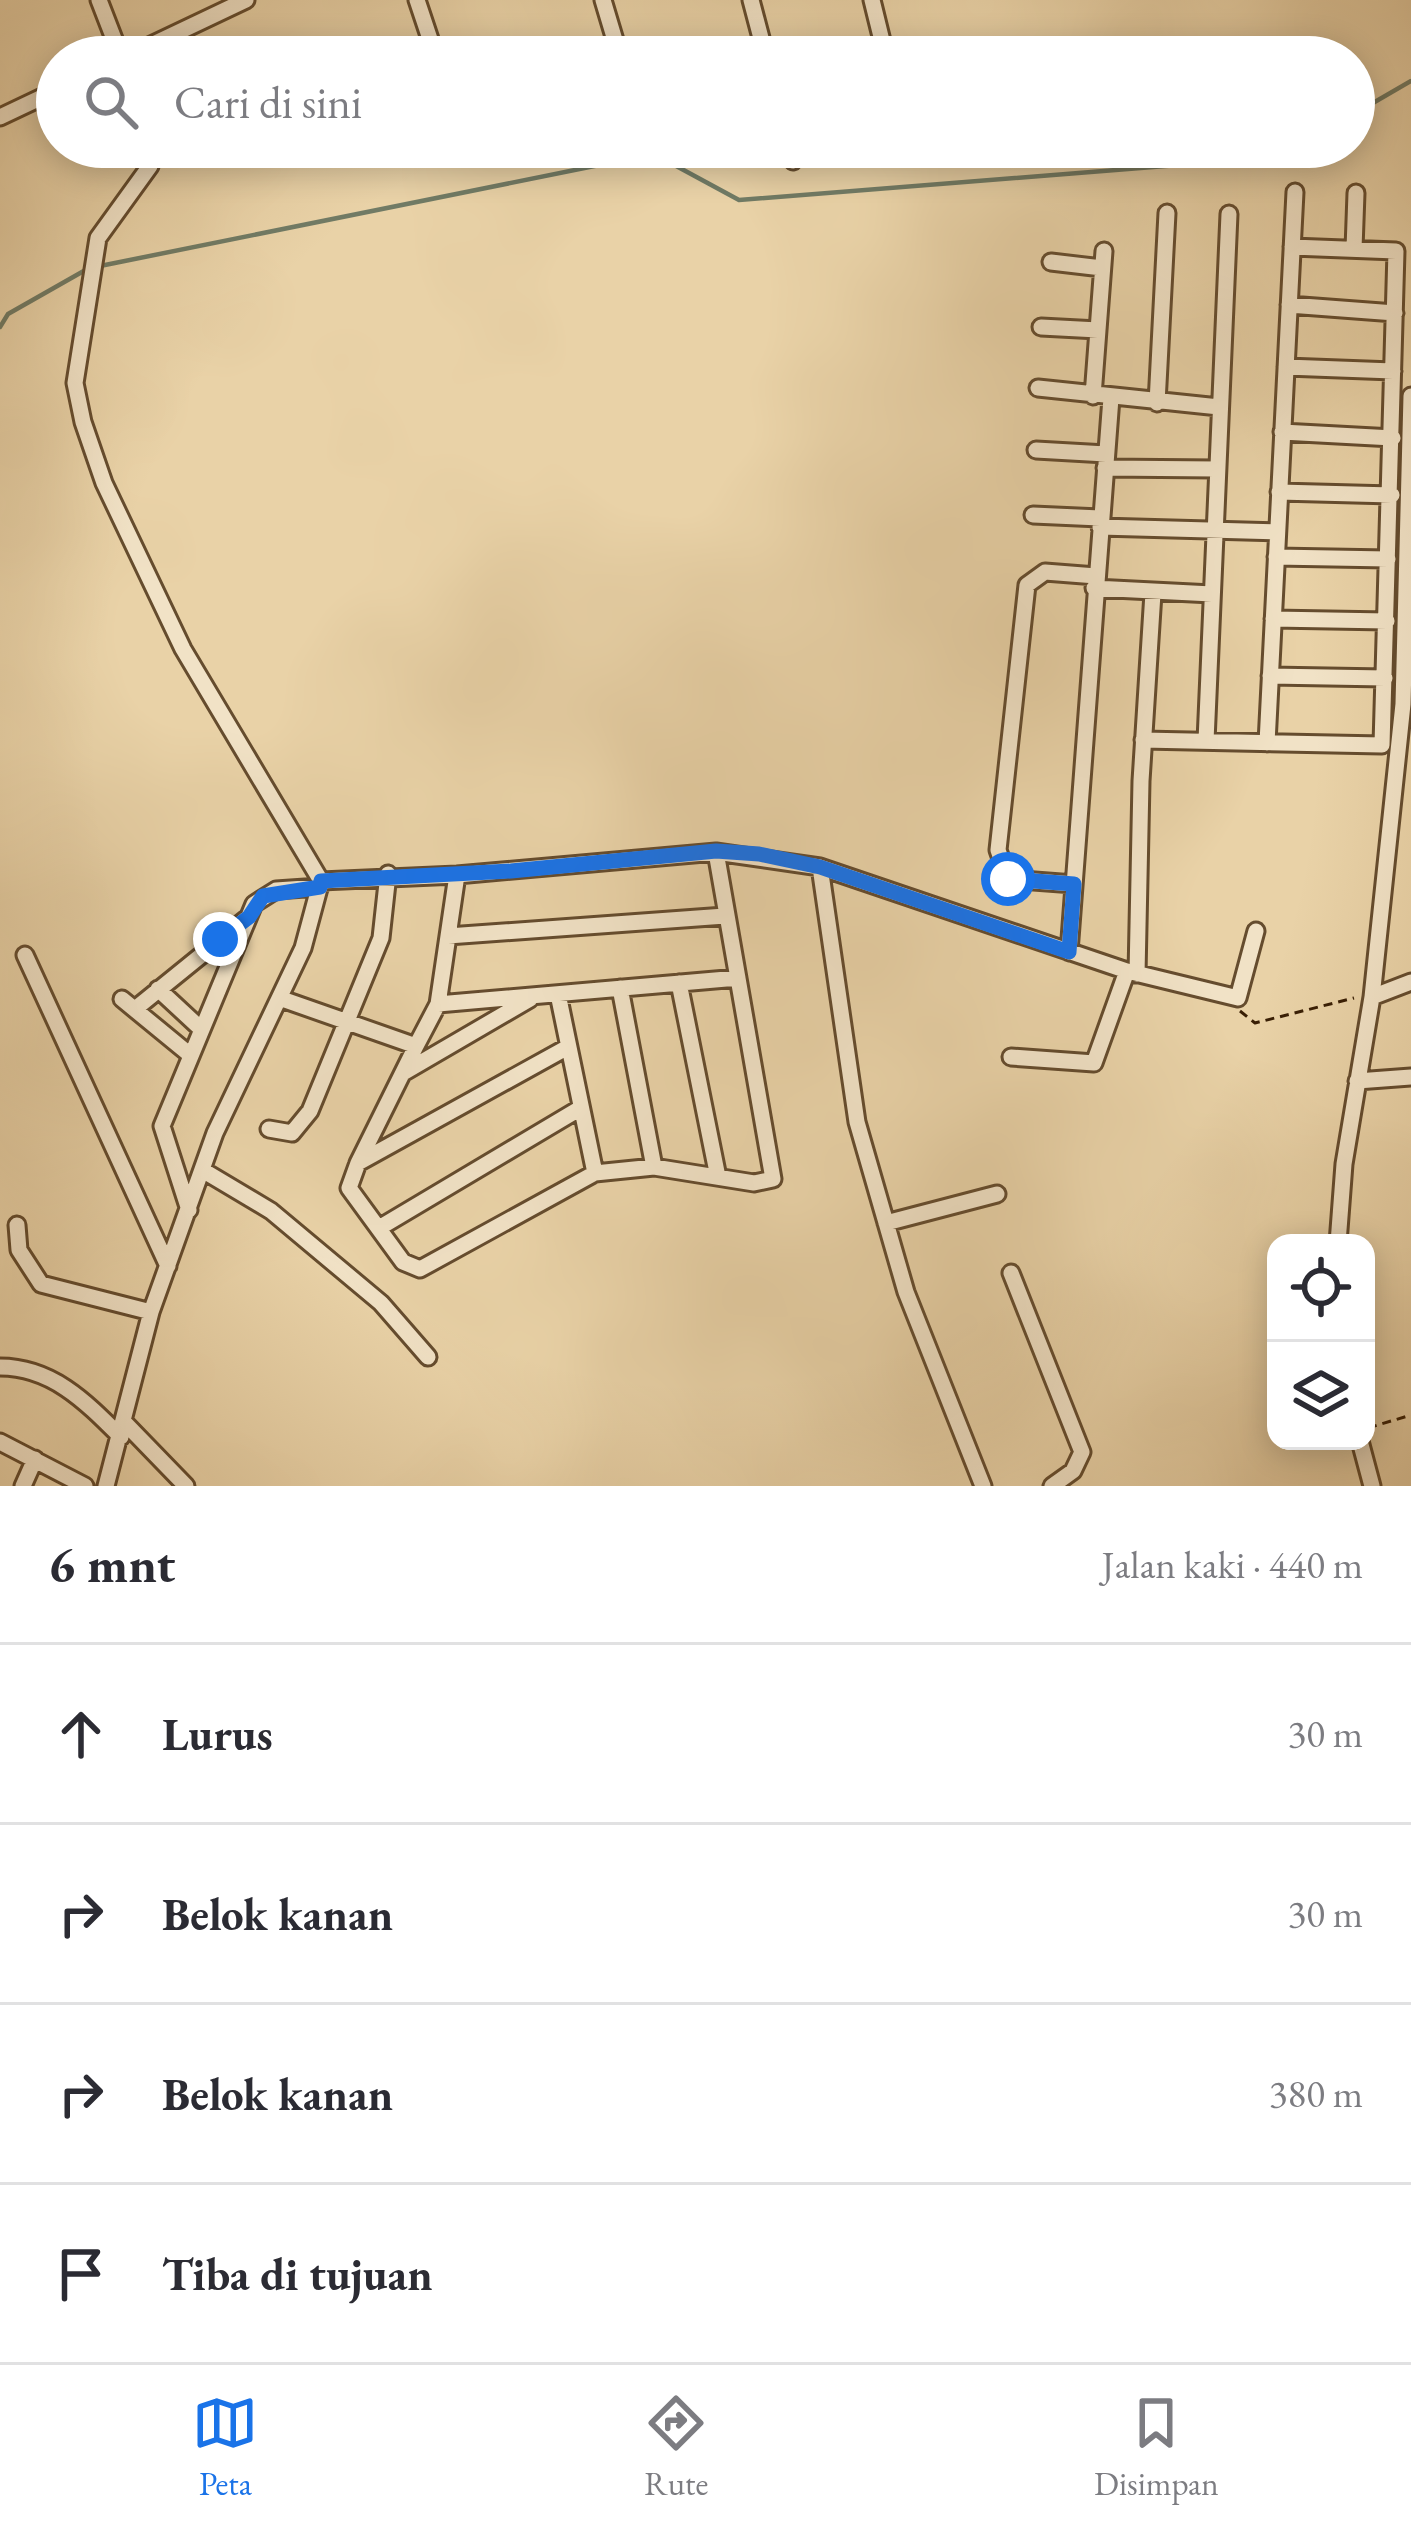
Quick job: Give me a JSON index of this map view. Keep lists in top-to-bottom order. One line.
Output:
{"page":{"search":"Cari di sini","heading":["6 mnt","Jalan kaki · 440 m"],"list":[["Lurus","30 m"],["Belok kanan","30 m"],["Belok kanan","380 m"],"Tiba di tujuan"],"nav":["Peta","Rute","Disimpan"]}}
